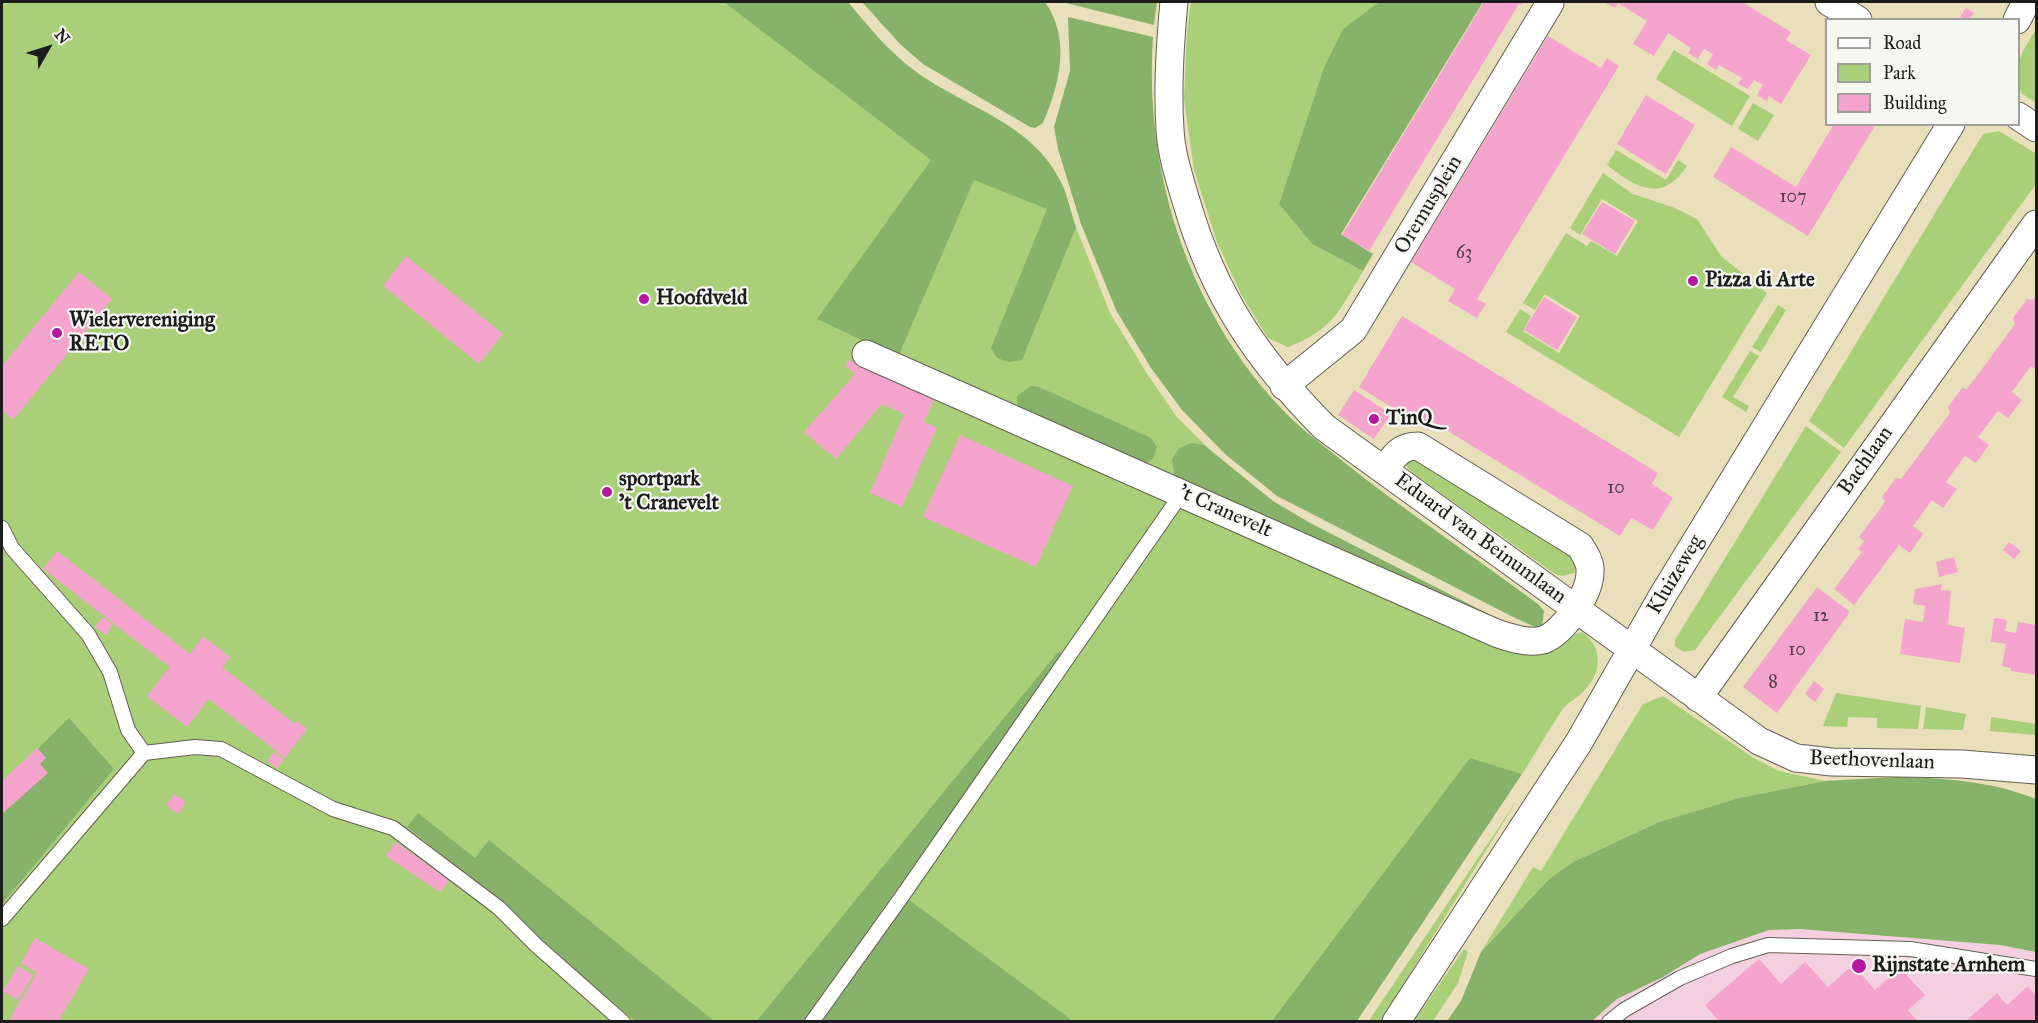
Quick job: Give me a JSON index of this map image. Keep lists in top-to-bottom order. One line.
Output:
{"streets":{"street":["Oremusplein","Bachlaan","'t Cranevelt","Eduard van Beinumlaan","Kluizeweg","Beethovenlaan"]},"crossings":[["Oremusplein","Eduard van Beinumlaan"],["Bachlaan","Beethovenlaan"],["'t Cranevelt","Eduard van Beinumlaan"],["Eduard van Beinumlaan","Kluizeweg"],["Eduard van Beinumlaan","Beethovenlaan"],["Kluizeweg","Beethovenlaan"]],"places":["Pizza di Arte","Hoofdveld","Wielervereniging RETO","TinQ","sportpark 't Cranevelt","Rijnstate Arnhem"],"house_numbers":["107","63","10","12","10","8"],"legend":["Road","Park","Building"],"north":"top right"}
